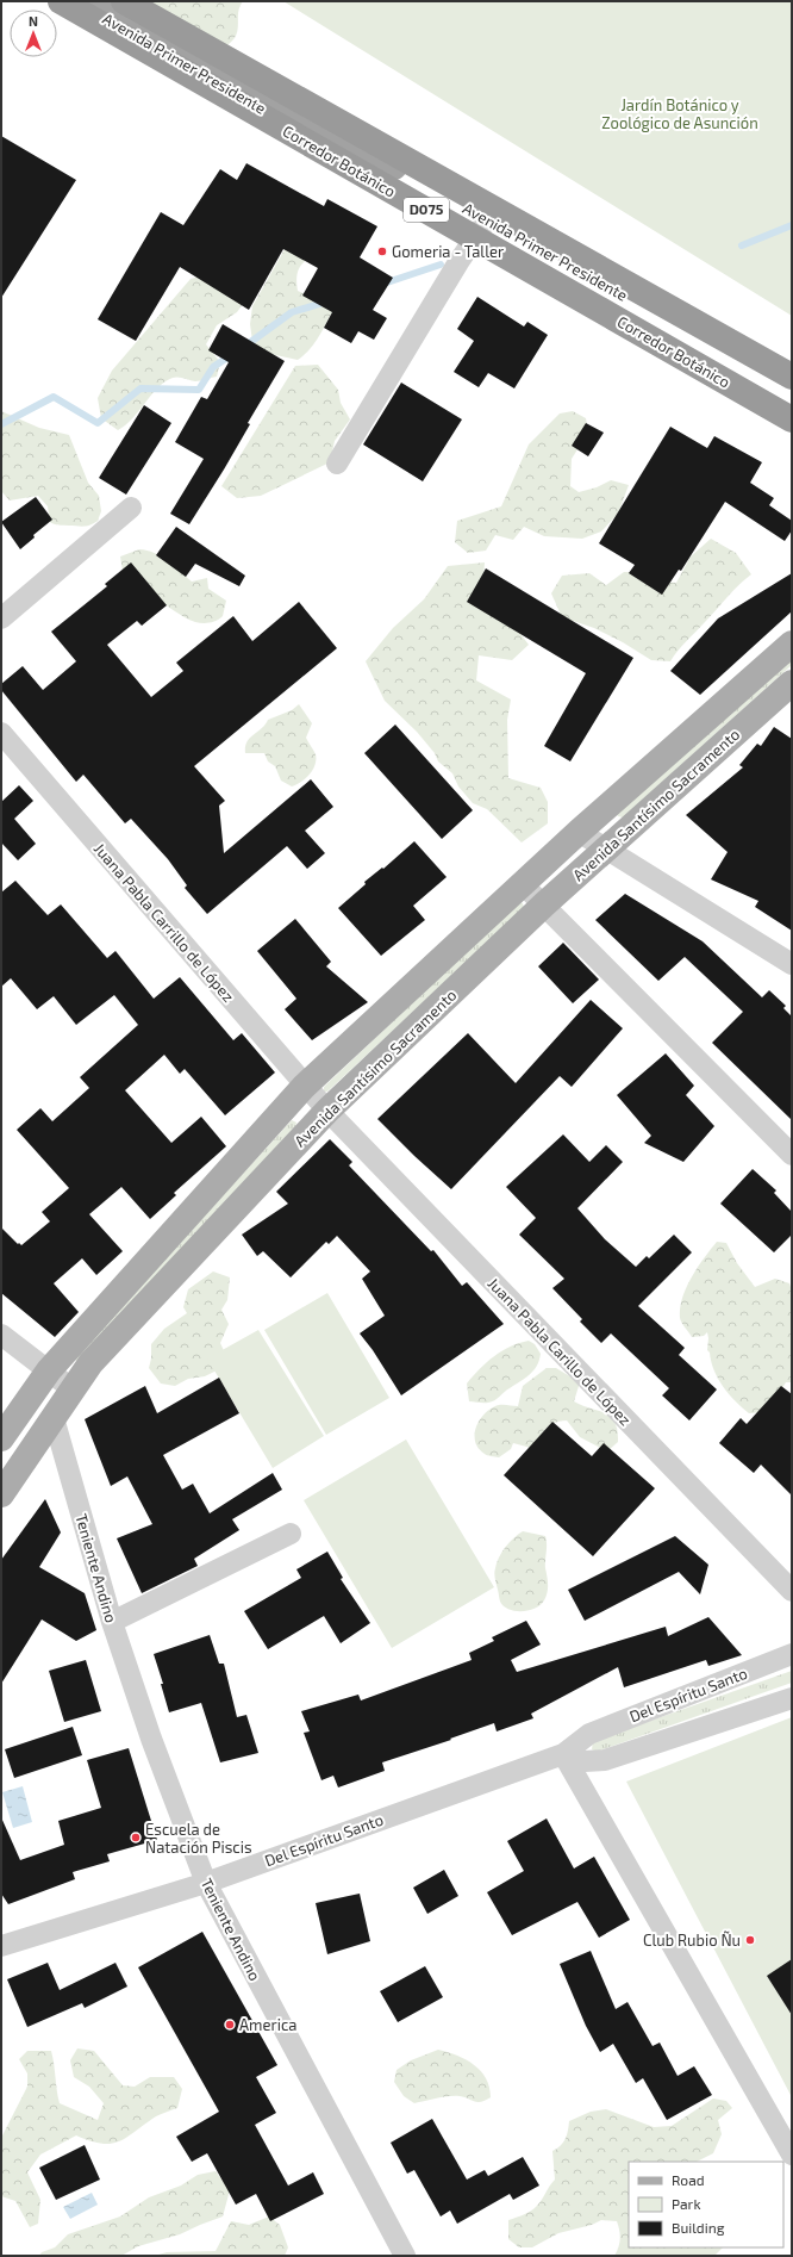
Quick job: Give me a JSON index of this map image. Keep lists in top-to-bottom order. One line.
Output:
{"streets":{"highway":["Avenida Primer Presidente","Corredor Botánico","D075"],"main road":["Avenida Santísimo Sacramento"],"street":["Juana Pabla Carrillo de López","Juana Pabla Carillo de López","Teniente Andino","Del Espíritu Santo"]},"crossings":[["Avenida Santísimo Sacramento","Juana Pabla Carrillo de López"],["Avenida Santísimo Sacramento","Juana Pabla Carillo de López"],["Avenida Santísimo Sacramento","Teniente Andino"],["Juana Pabla Carrillo de López","Juana Pabla Carillo de López"],["Teniente Andino","Del Espíritu Santo"]],"parks":["Jardín Botánico y Zoológico de Asunción"],"places":["Gomeria - Taller","Escuela de Natación Piscis","Club Rubio Ñu","America"],"legend":["Road","Park","Building"],"north":"top"}
